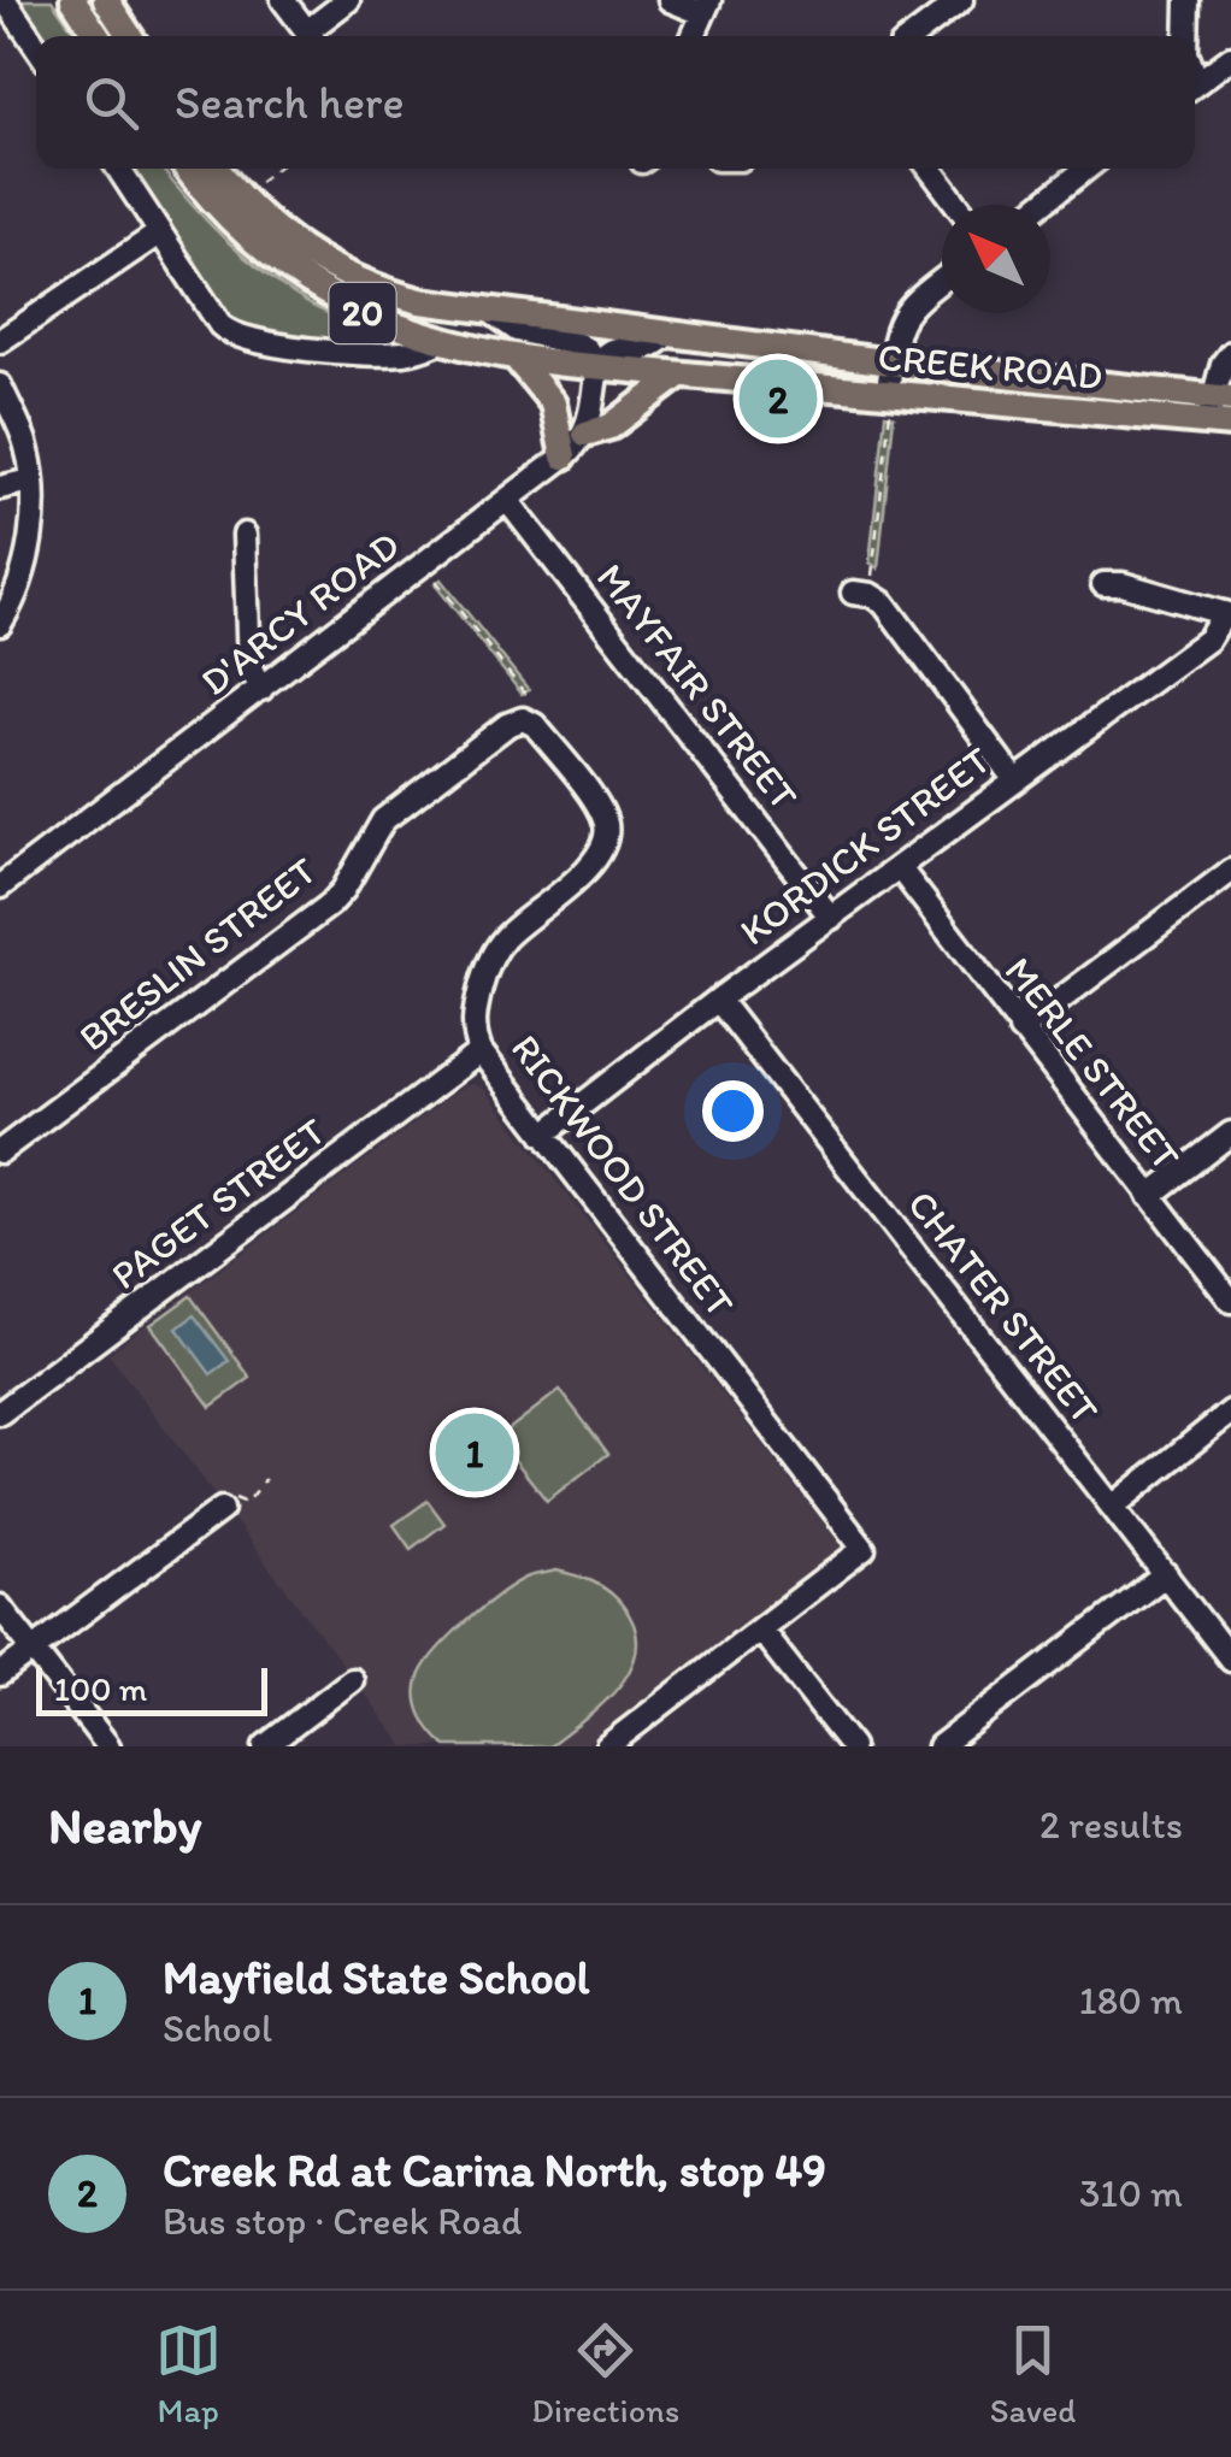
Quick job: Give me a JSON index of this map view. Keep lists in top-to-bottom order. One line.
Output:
{"streets":{"main road":["20","CREEK ROAD"],"street":["D'ARCY ROAD","MAYFAIR STREET","KORDICK STREET","BRESLIN STREET","MERLE STREET","RICKWOOD STREET","PAGET STREET","CHATER STREET"]},"crossings":[["D'ARCY ROAD","MAYFAIR STREET"],["MAYFAIR STREET","KORDICK STREET"],["KORDICK STREET","MERLE STREET"],["KORDICK STREET","RICKWOOD STREET"],["KORDICK STREET","CHATER STREET"],["BRESLIN STREET","RICKWOOD STREET"],["RICKWOOD STREET","PAGET STREET"]],"scale_bar":"100 m","north":"top left","page":{"search":"Search here","pins":["2","1"],"scale":"100 m","heading":["Nearby","2 results"],"list":[{"mark":"1","name":"Mayfield State School","note":"School","value":"180 m"},{"mark":"2","name":"Creek Rd at Carina North, stop 49","note":"Bus stop · Creek Road","value":"310 m"}],"nav":["Map","Directions","Saved"]}}
